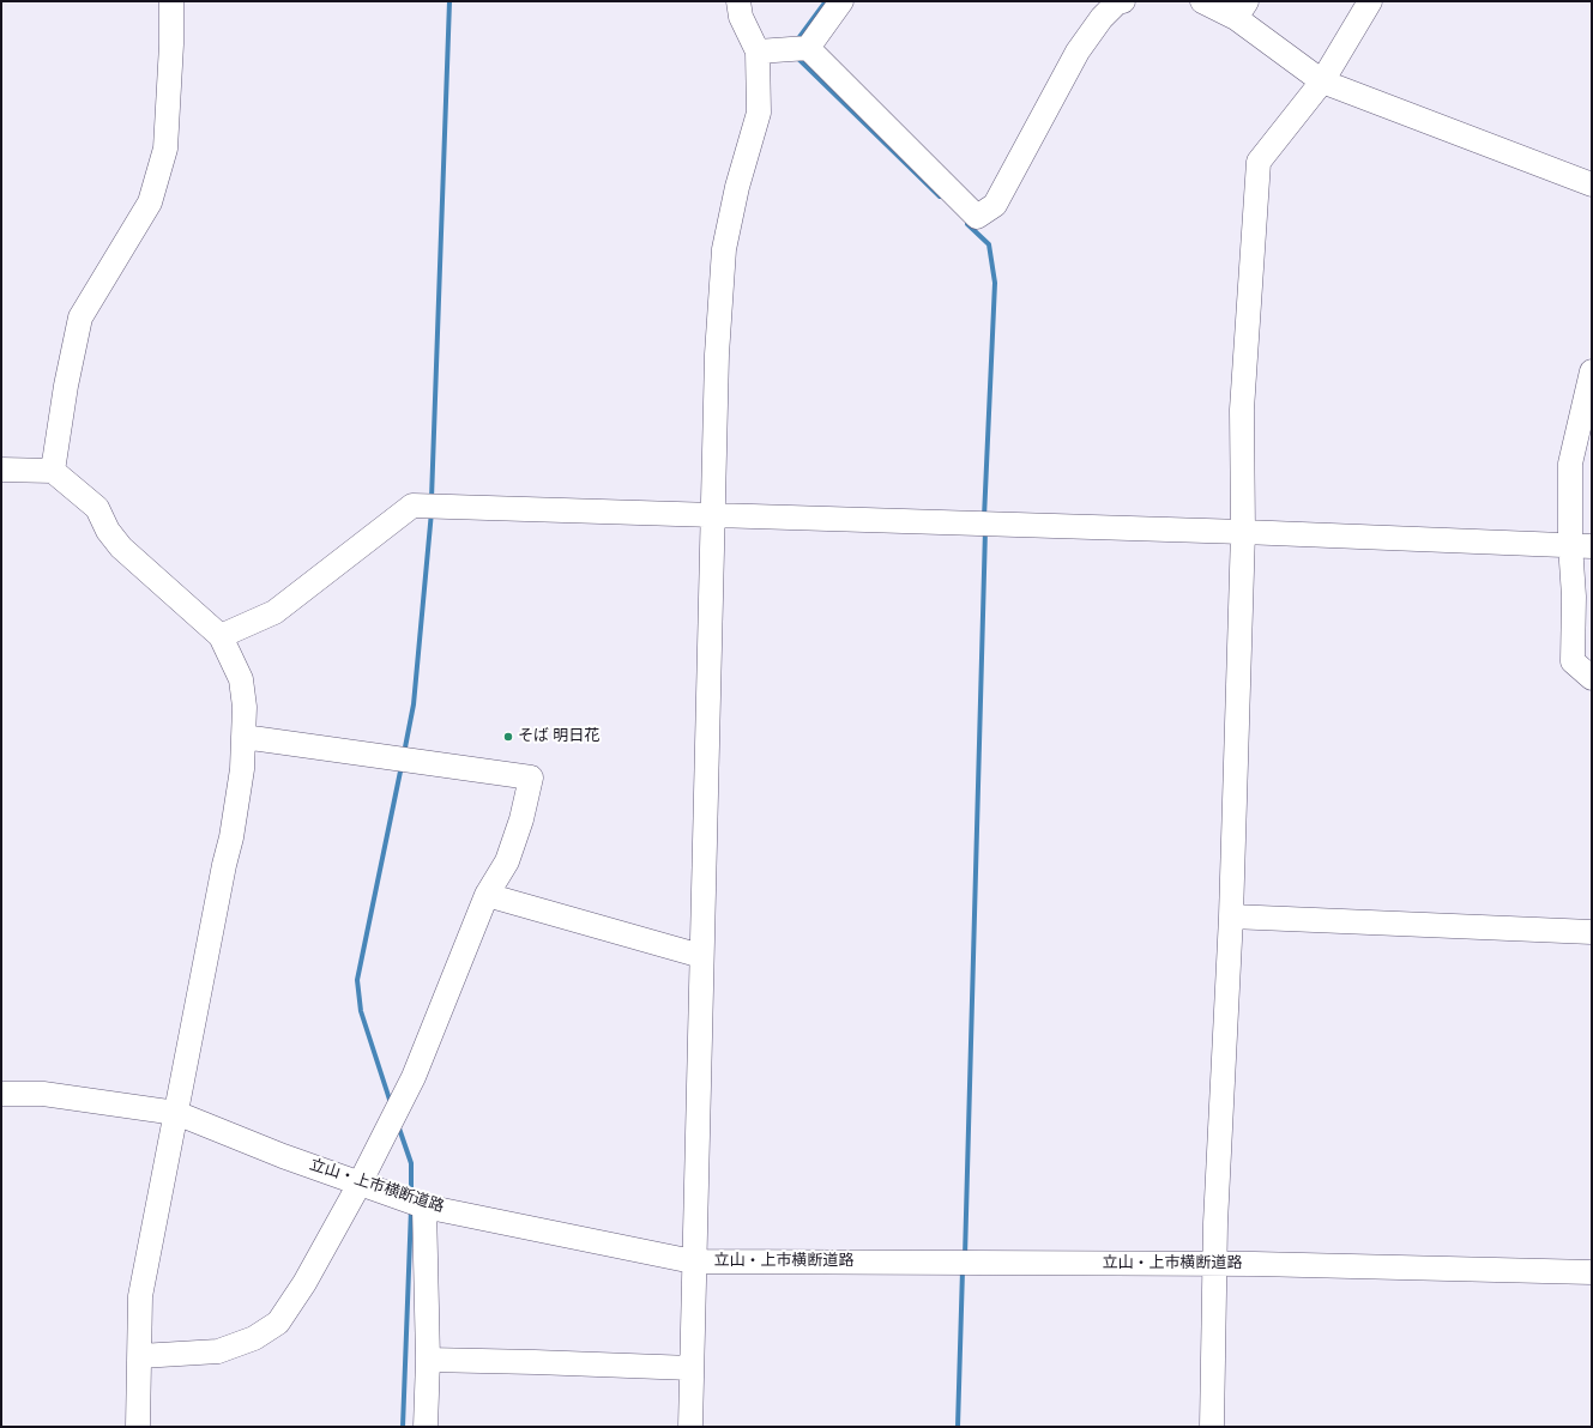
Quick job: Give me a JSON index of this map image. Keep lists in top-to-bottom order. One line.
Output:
{"streets":{"street":["立山・上市横断道路"]},"places":["そば 明日花"]}
